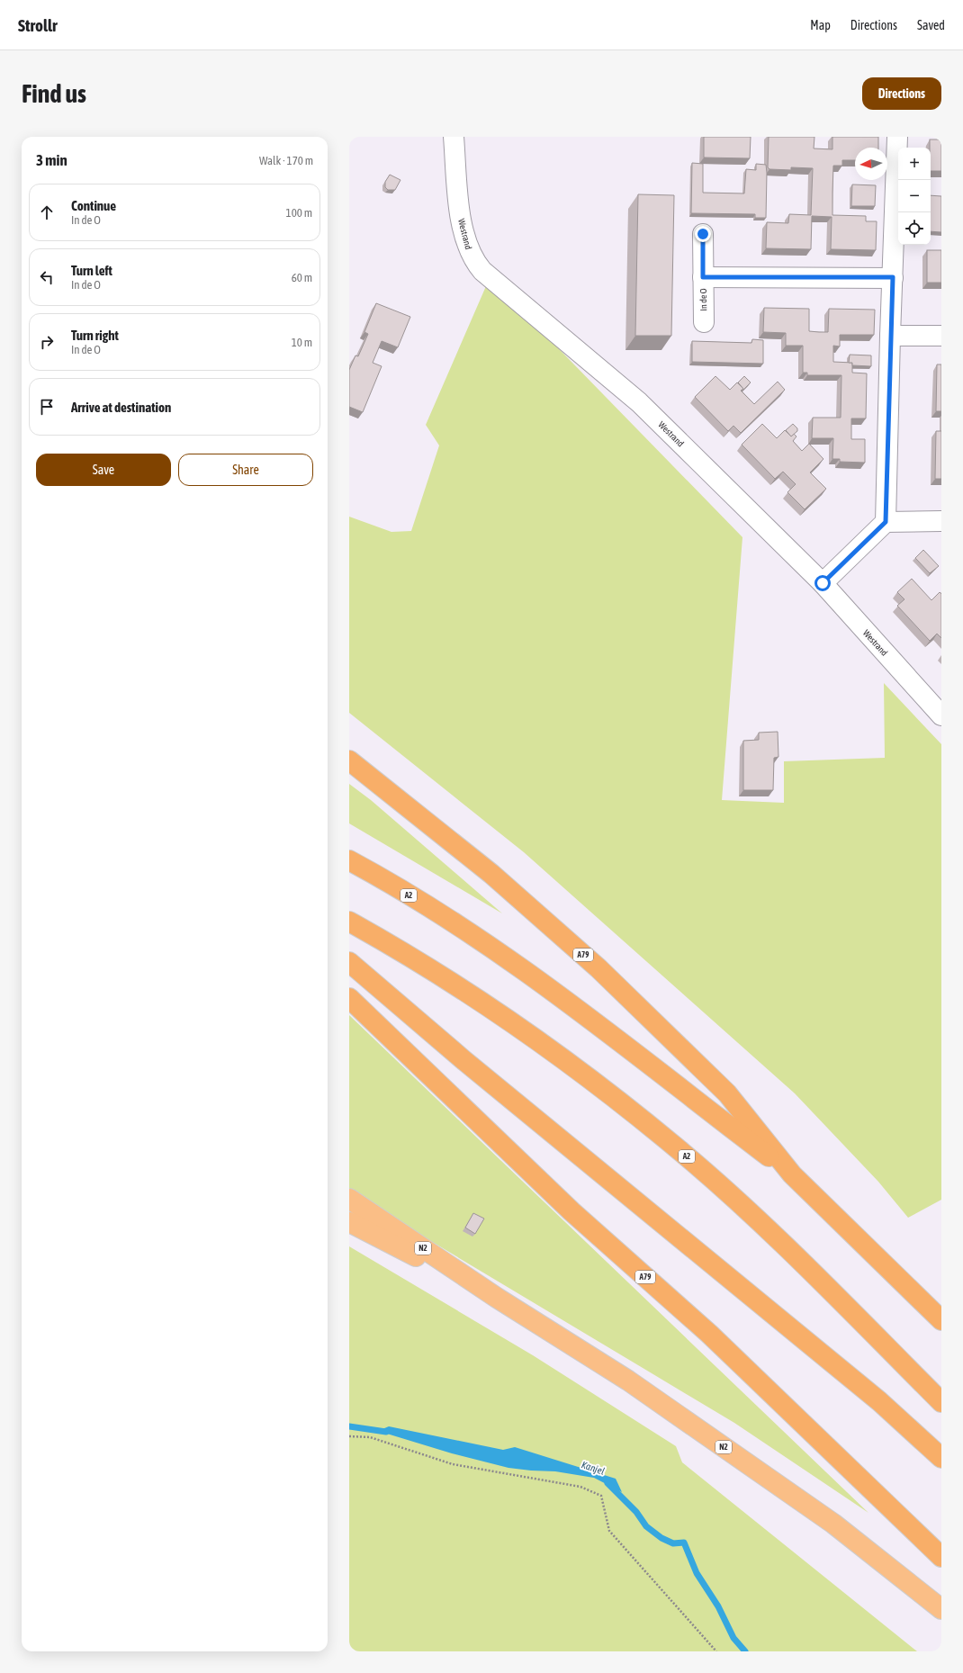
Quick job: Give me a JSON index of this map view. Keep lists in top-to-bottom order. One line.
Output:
{"streets":{"highway":["A2","A79","N2"],"street":["Westrand","In de O"]},"crossings":[["A2","A79"]],"water":["Kanjel"],"north":"left","page":{"header":"Strollr","nav":["Map","Directions","Saved"],"buttons":["Directions",["Save","Share"]],"title":"Find us","heading":["3 min","Walk · 170 m"],"map_buttons":["+","−"],"list":[["Continue","In de O","100 m"],["Turn left","In de O","60 m"],["Turn right","In de O","10 m"],"Arrive at destination"]}}
